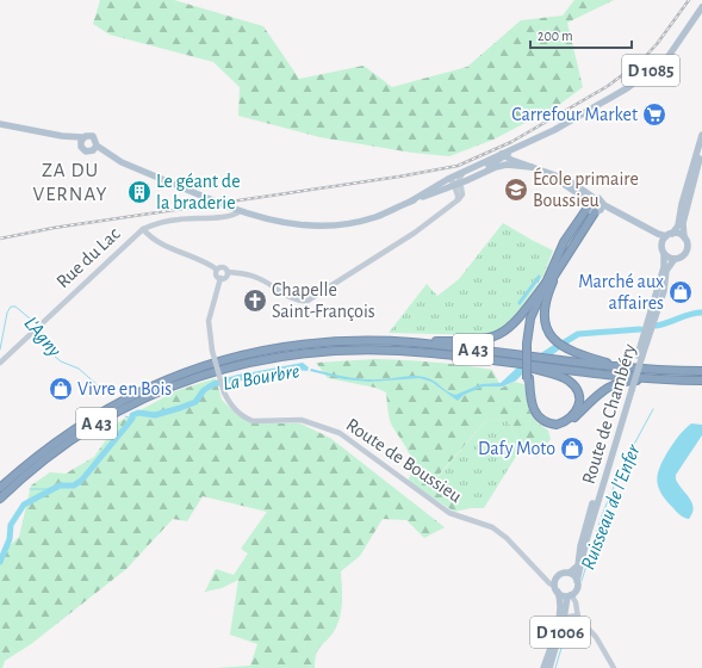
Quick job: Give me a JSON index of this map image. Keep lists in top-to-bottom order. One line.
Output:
{"streets":{"highway":["A 43"],"main road":["D 1085","Route de Chambéry","D 1006"],"street":["Rue du Lac","Route de Boussieu"]},"crossings":[["D 1085","Rue du Lac"],["Route de Chambéry","Route de Boussieu"],["Route de Chambéry","D 1006"],["Route de Boussieu","D 1006"]],"districts":["ZA DU VERNAY"],"water":["L'Agny","La Bourbre","Ruisseau de l'Enfer"],"places":{"supermarket":["Carrefour Market"],"school or university":["École primaire Boussieu"],"building":["Le géant de la braderie"],"shop":["Marché aux affaires","Vivre en Bois","Dafy Moto"],"church":["Chapelle Saint-François"]},"scale_bar":"200 m"}
